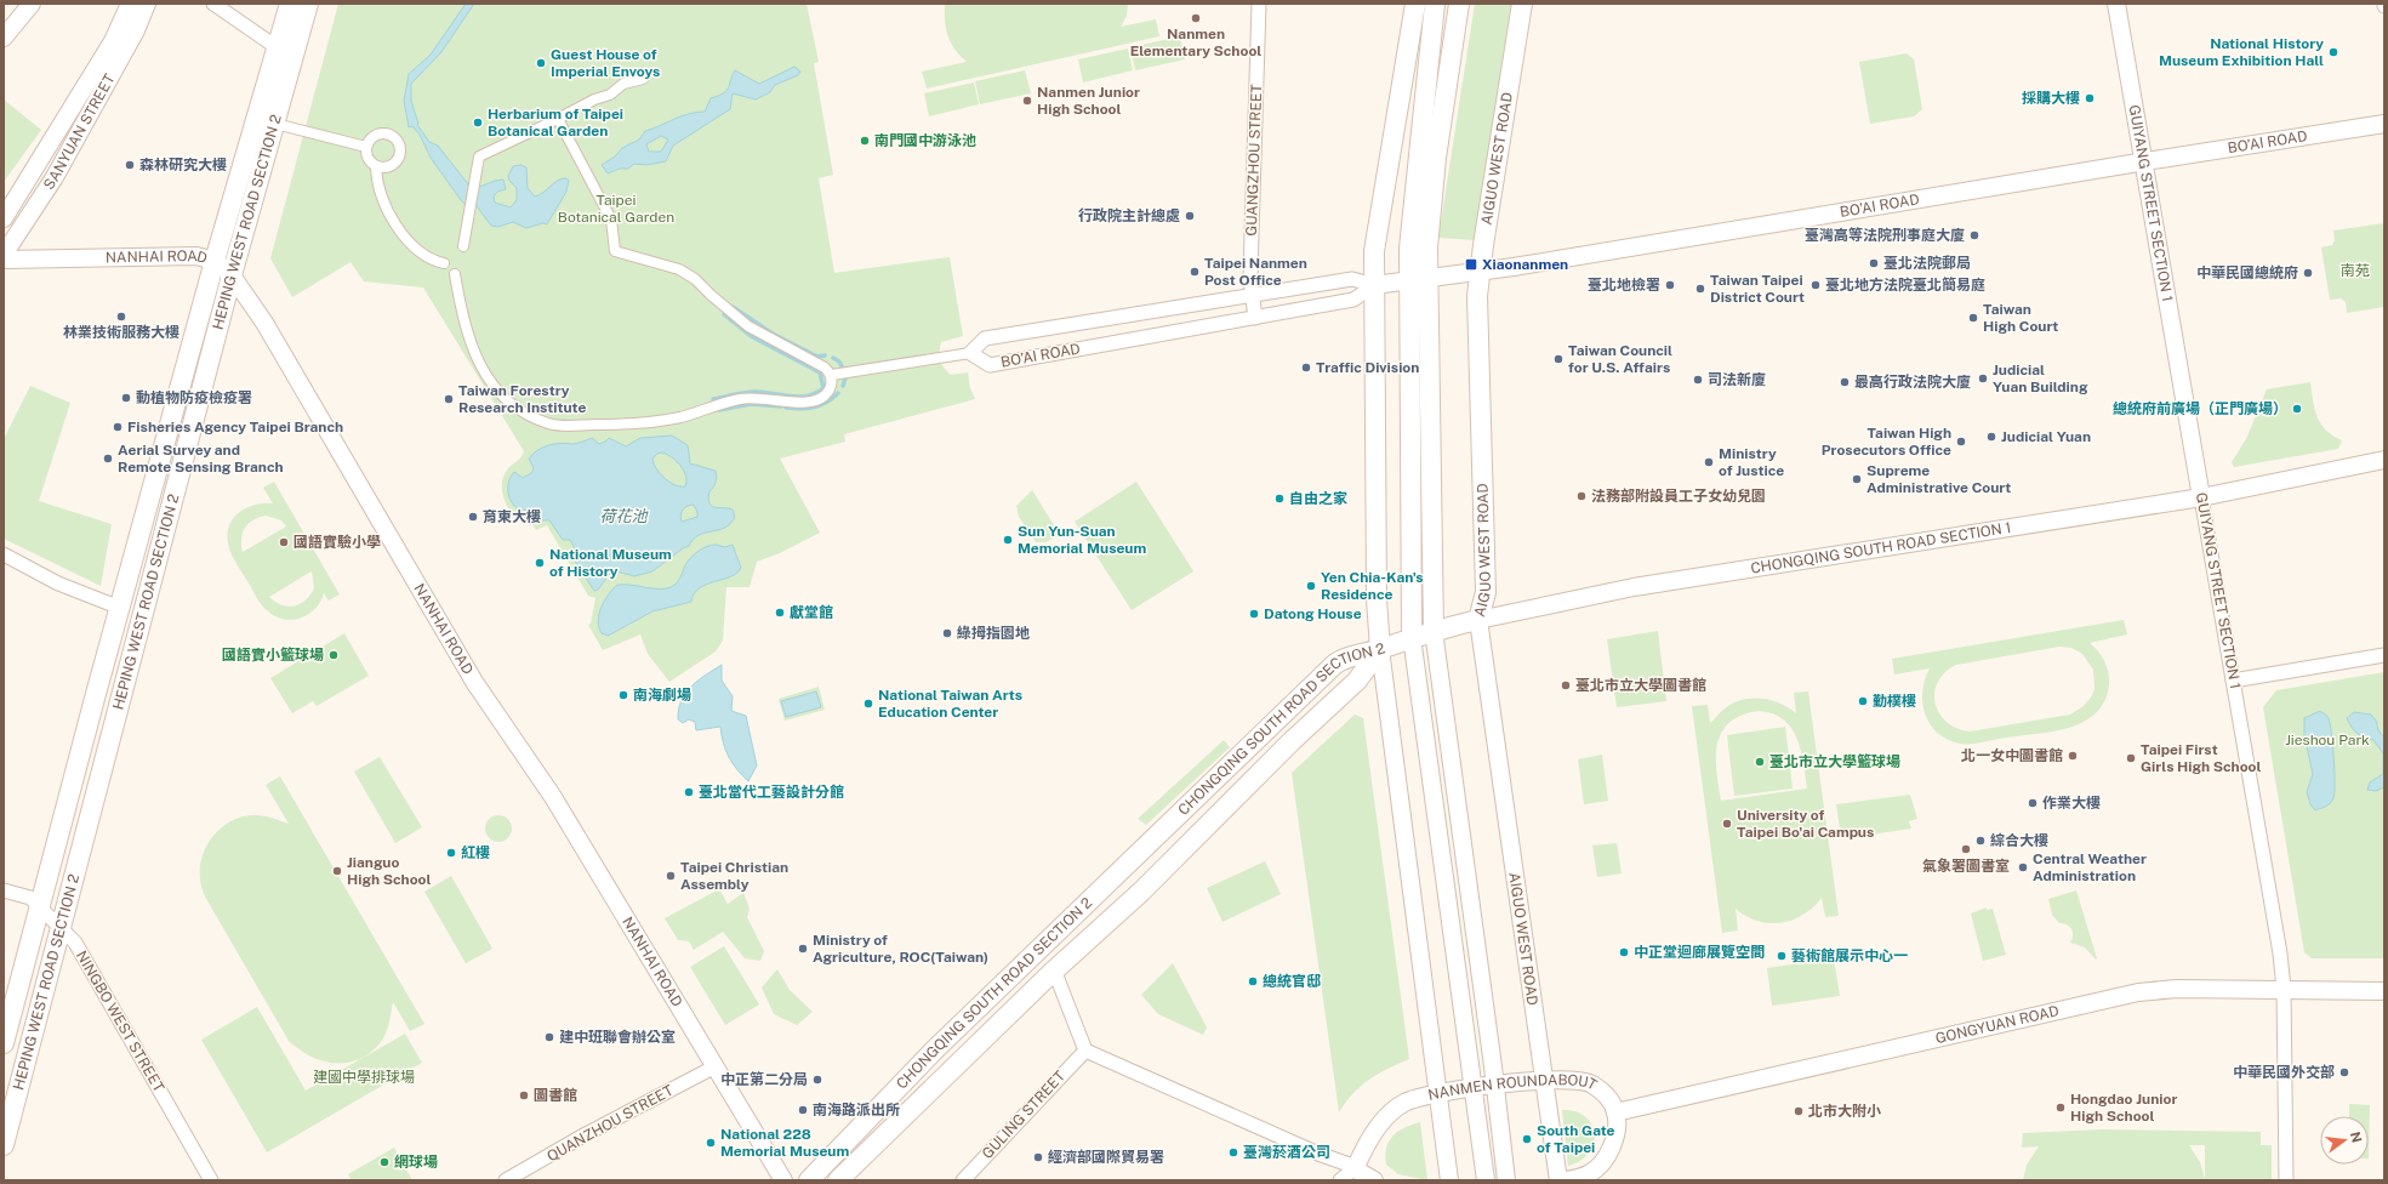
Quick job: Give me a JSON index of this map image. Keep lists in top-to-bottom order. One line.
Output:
{"streets":{"main road":["AIGUO WEST ROAD","HEPING WEST ROAD SECTION 2","CHONGQING SOUTH ROAD SECTION 1","CHONGQING SOUTH ROAD SECTION 2"],"street":["SANYUAN STREET","BO’AI ROAD","GUANGZHOU STREET","GUIYANG STREET SECTION 1","NANHAI ROAD","NINGBO WEST STREET","GONGYUAN ROAD","NANMEN ROUNDABOUT","GULING STREET","QUANZHOU STREET"]},"crossings":[["BO’AI ROAD","AIGUO WEST ROAD"],["BO’AI ROAD","GUANGZHOU STREET"],["BO’AI ROAD","GUIYANG STREET SECTION 1"],["AIGUO WEST ROAD","CHONGQING SOUTH ROAD SECTION 1"],["AIGUO WEST ROAD","NANMEN ROUNDABOUT"],["GUIYANG STREET SECTION 1","CHONGQING SOUTH ROAD SECTION 1"],["GUIYANG STREET SECTION 1","GONGYUAN ROAD"],["HEPING WEST ROAD SECTION 2","NANHAI ROAD"],["HEPING WEST ROAD SECTION 2","NINGBO WEST STREET"],["NANHAI ROAD","QUANZHOU STREET"],["CHONGQING SOUTH ROAD SECTION 1","CHONGQING SOUTH ROAD SECTION 2"],["GONGYUAN ROAD","NANMEN ROUNDABOUT"]],"water":["荷花池"],"parks":["Taipei Botanical Garden","南苑","Jieshou Park","建國中學排球場"],"places":{"other":["Nanmen Elementary School","National History Museum Exhibition Hall","Guest House of Imperial Envoys","採購大樓","Nanmen Junior High School","Herbarium of Taipei Botanical Garden","南門國中游泳池","森林研究大樓","行政院主計總處","臺灣高等法院刑事庭大廈","臺北法院郵局","Taipei Nanmen Post Office","中華民國總統府","臺北地檢署","臺北地方法院臺北簡易庭","Taiwan Taipei District Court","林業技術服務大樓","Taiwan High Court","Taiwan Council for U.S. Affairs","Traffic Division","Judicial Yuan Building","司法新廈","最高行政法院大廈","動植物防疫檢疫署","Taiwan Forestry Research Institute","總統府前廣場（正門廣場）","Fisheries Agency Taipei Branch","Judicial Yuan","Taiwan High Prosecutors Office","Aerial Survey and Remote Sensing Branch","Ministry of Justice","Supreme Administrative Court","法務部附設員工子女幼兒園","自由之家","育東大樓","Sun Yun-Suan Memorial Museum","國語實驗小學","National Museum of History","Yen Chia-Kan's Residence","獻堂館","Datong House","綠拇指園地","國語實小籃球場","臺北市立大學圖書館","南海劇場","勤樸樓","National Taiwan Arts Education Center","北一女中圖書館","Taipei First Girls High School","臺北市立大學籃球場","臺北當代工藝設計分館","作業大樓","University of Taipei Bo'ai Campus","綜合大樓","氣象署圖書室","紅樓","Central Weather Administration","Jianguo High School","Taipei Christian Assembly","Ministry of Agriculture, ROC(Taiwan)","中正堂迴廊展覽空間","藝術館展示中心一","總統官邸","建中班聯會辦公室","中華民國外交部","中正第二分局","圖書館","Hongdao Junior High School","南海路派出所","北市大附小","South Gate of Taipei","National 228 Memorial Museum","臺灣菸酒公司","經濟部國際貿易署","網球場"],"transit":["Xiaonanmen"]},"north":"right"}
